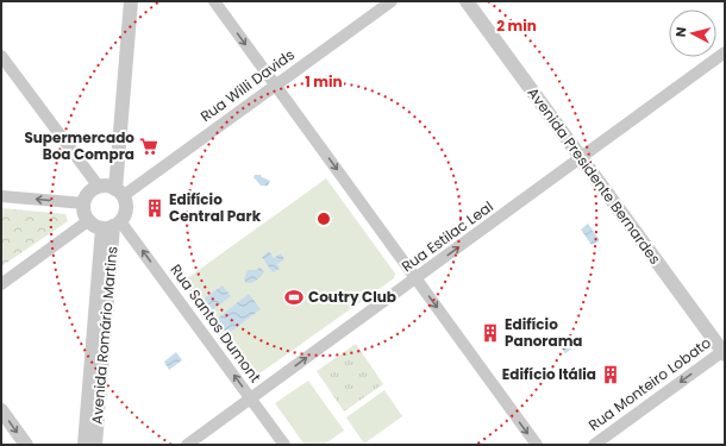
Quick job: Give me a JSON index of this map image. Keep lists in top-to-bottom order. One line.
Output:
{"streets":{"street":["Rua Willi Davids","Avenida Presidente Bernardes","Rua Estilac Leal","Rua Santos Dumont","Avenida Romário Martins","Rua Monteiro Lobato"]},"crossings":[["Rua Willi Davids","Rua Santos Dumont"],["Rua Willi Davids","Avenida Romário Martins"],["Avenida Presidente Bernardes","Rua Estilac Leal"],["Avenida Presidente Bernardes","Rua Monteiro Lobato"],["Rua Estilac Leal","Rua Santos Dumont"],["Rua Santos Dumont","Avenida Romário Martins"]],"one_way":["Rua Estilac Leal","Rua Santos Dumont","Rua Monteiro Lobato"],"places":{"supermarket":["Supermercado Boa Compra"],"building":["Edifício Central Park","Edifício Panorama","Edifício Itália"],"sports":["Coutry Club"]},"north":"left","rings":["2 min","1 min"]}
